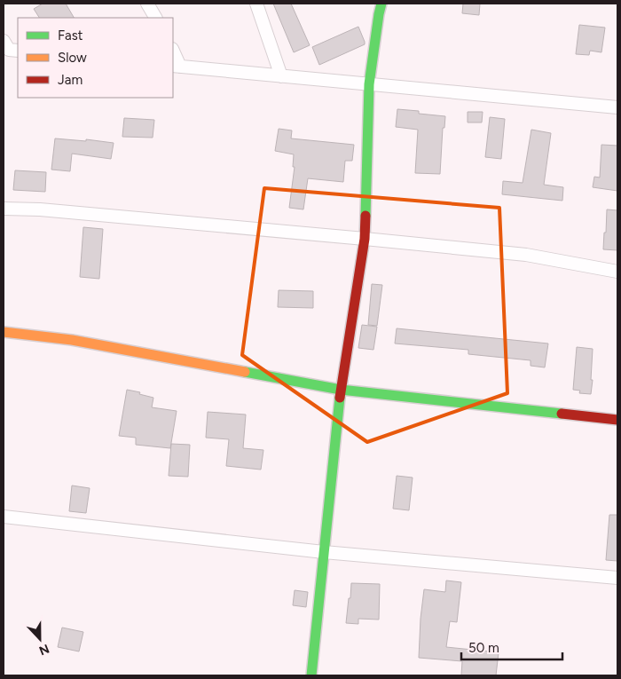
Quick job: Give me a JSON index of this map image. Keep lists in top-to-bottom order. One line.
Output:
{"legend":["Fast","Slow","Jam"],"scale_bar":"50 m","north":"bottom"}
